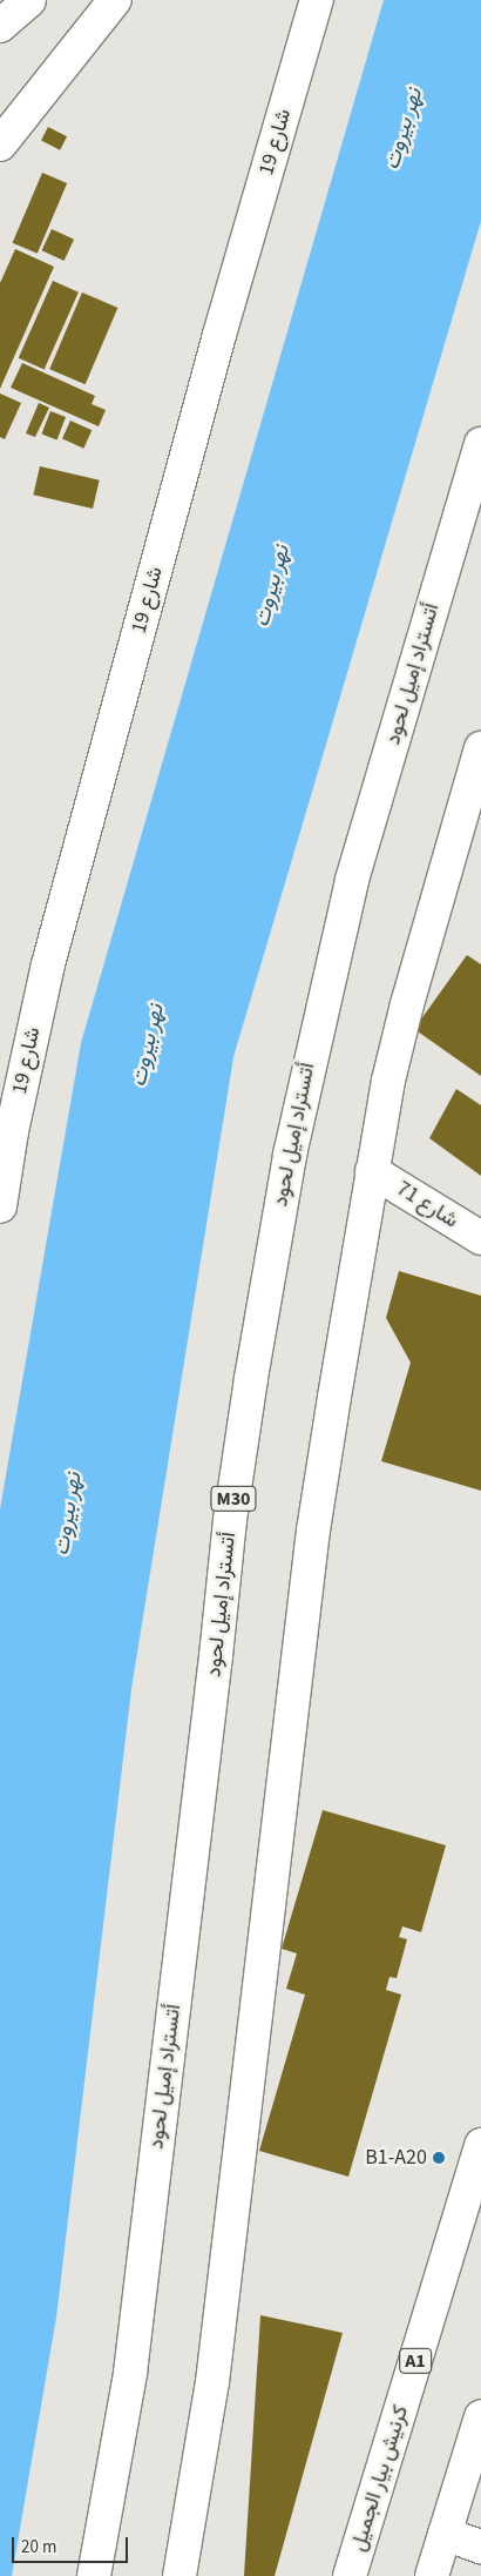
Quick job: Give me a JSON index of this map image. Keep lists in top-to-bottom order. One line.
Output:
{"streets":{"main road":["شارع 19","أتستراد إميل لحود","شارع 71","M30","A1","كرنيش بيار الجميل"]},"water":["نهر بيروت"],"places":["B1-A20"],"scale_bar":"20 m"}
